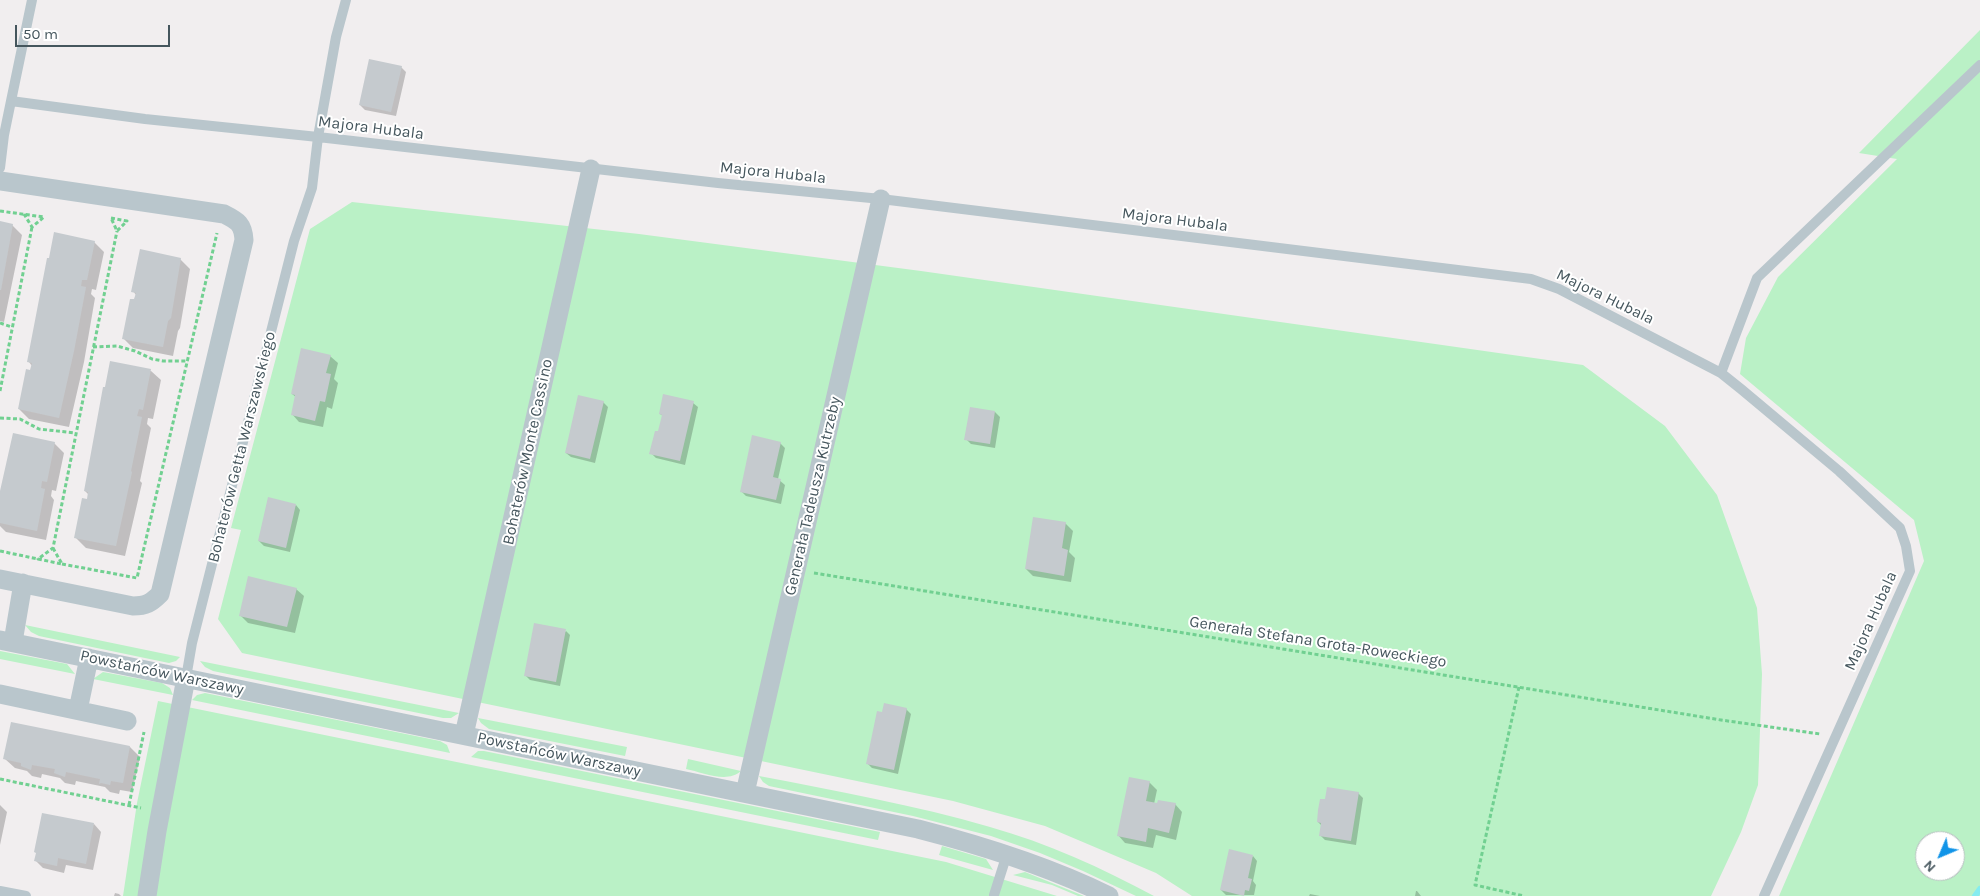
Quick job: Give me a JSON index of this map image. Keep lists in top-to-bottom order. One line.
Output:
{"streets":{"street":["Bohaterów Getta Warszawskiego","Bohaterów Monte Cassino","Generała Tadeusza Kutrzeby","Powstańców Warszawy"],"lane":["Majora Hubala"],"path":["Generała Stefana Grota-Roweckiego"]},"crossings":[["Majora Hubala","Bohaterów Getta Warszawskiego"],["Majora Hubala","Bohaterów Monte Cassino"],["Majora Hubala","Generała Tadeusza Kutrzeby"],["Majora Hubala","Generała Stefana Grota-Roweckiego"],["Bohaterów Getta Warszawskiego","Powstańców Warszawy"],["Bohaterów Monte Cassino","Powstańców Warszawy"],["Generała Tadeusza Kutrzeby","Generała Stefana Grota-Roweckiego"],["Generała Tadeusza Kutrzeby","Powstańców Warszawy"]],"scale_bar":"50 m","north":"bottom left"}
